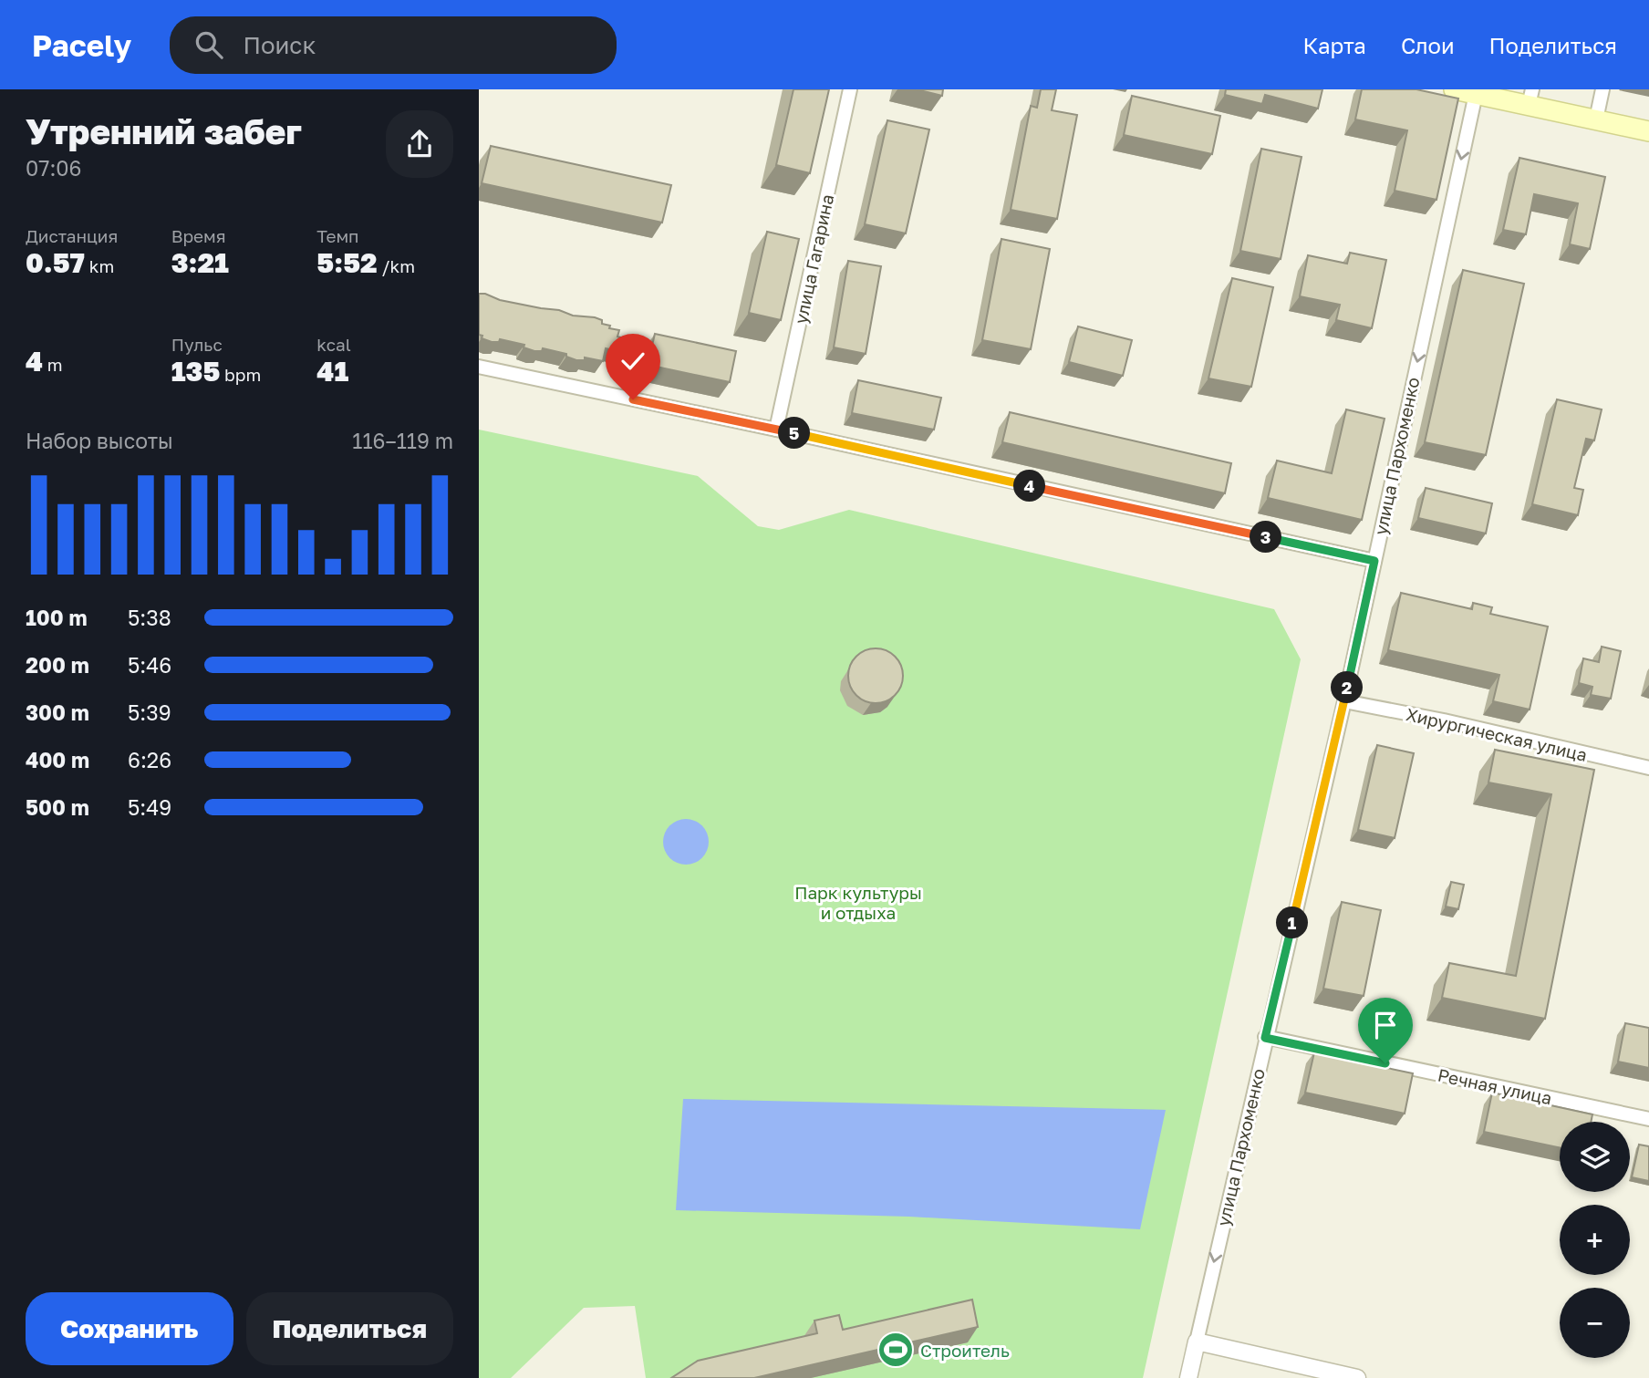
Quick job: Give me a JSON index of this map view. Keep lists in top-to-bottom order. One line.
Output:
{"streets":{"street":["улица Гагарина","улица Пархоменко","Хирургическая улица","Речная улица"]},"crossings":[["улица Пархоменко","Хирургическая улица"],["улица Пархоменко","Речная улица"]],"one_way":["улица Пархоменко"],"parks":["Парк культуры и отдыха"],"places":{"sports":["Строитель"]},"page":{"header":"Pacely","search":"Поиск","nav":["Карта","Слои","Поделиться"],"heading":["Утренний забег","07:06"],"stats":[["Дистанция","0.57 km"],["Время","3:21"],["Темп","5:52 /km"],["4 m"],["Пульс","135 bpm"],["kcal","41"]],"chart":["Набор высоты","116–119 m"],"pins":["5","4","3","2","1"],"list":[{"name":"100 m","note":"5:38"},{"name":"200 m","note":"5:46"},{"name":"300 m","note":"5:39"},{"name":"400 m","note":"6:26"},{"name":"500 m","note":"5:49"}],"map_buttons":["+","−"],"buttons":["Сохранить","Поделиться"]}}
